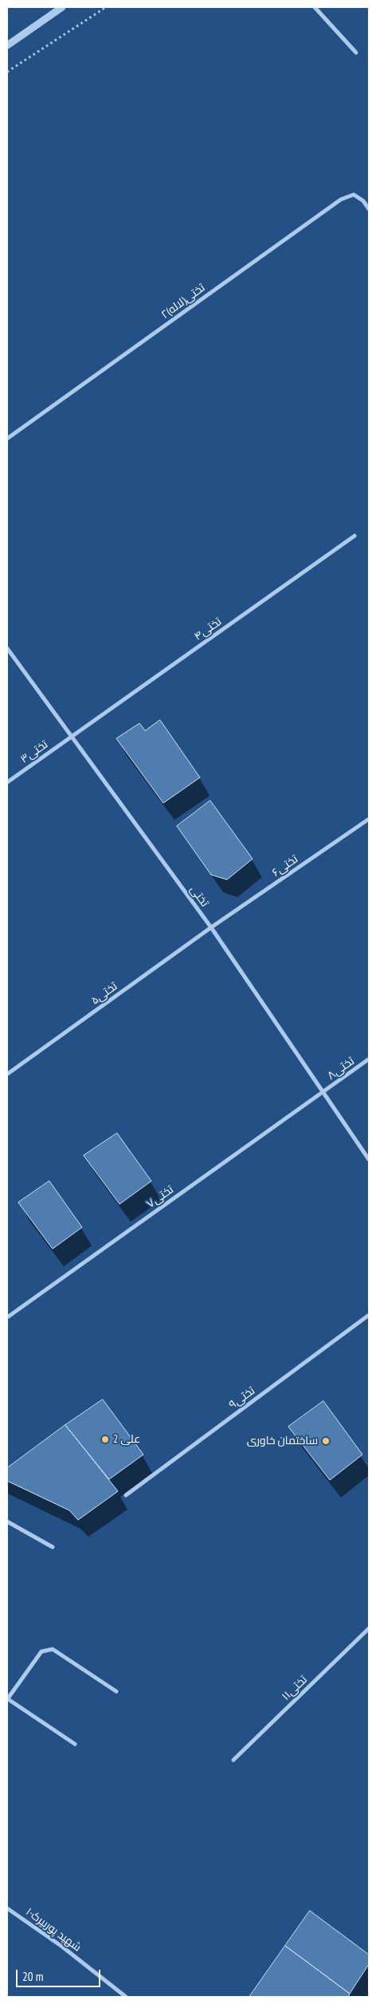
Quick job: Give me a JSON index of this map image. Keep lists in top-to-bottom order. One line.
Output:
{"streets":{"street":["۲تختی(لاله)","تختی۴","تختی۳","تختی۶","تختی","تختی۵","تختی۸","تختی۷","تختی۹","تختی۱۱","شهید پوربیرک۱۰"]},"crossings":[["تختی۴","تختی۳"],["تختی۴","تختی"],["تختی۳","تختی"],["تختی۶","تختی"],["تختی۶","تختی۵"],["تختی","تختی۵"],["تختی","تختی۸"],["تختی","تختی۷"],["تختی۸","تختی۷"]],"places":["علی 2","ساختمان خاوری"],"scale_bar":"20 m"}
